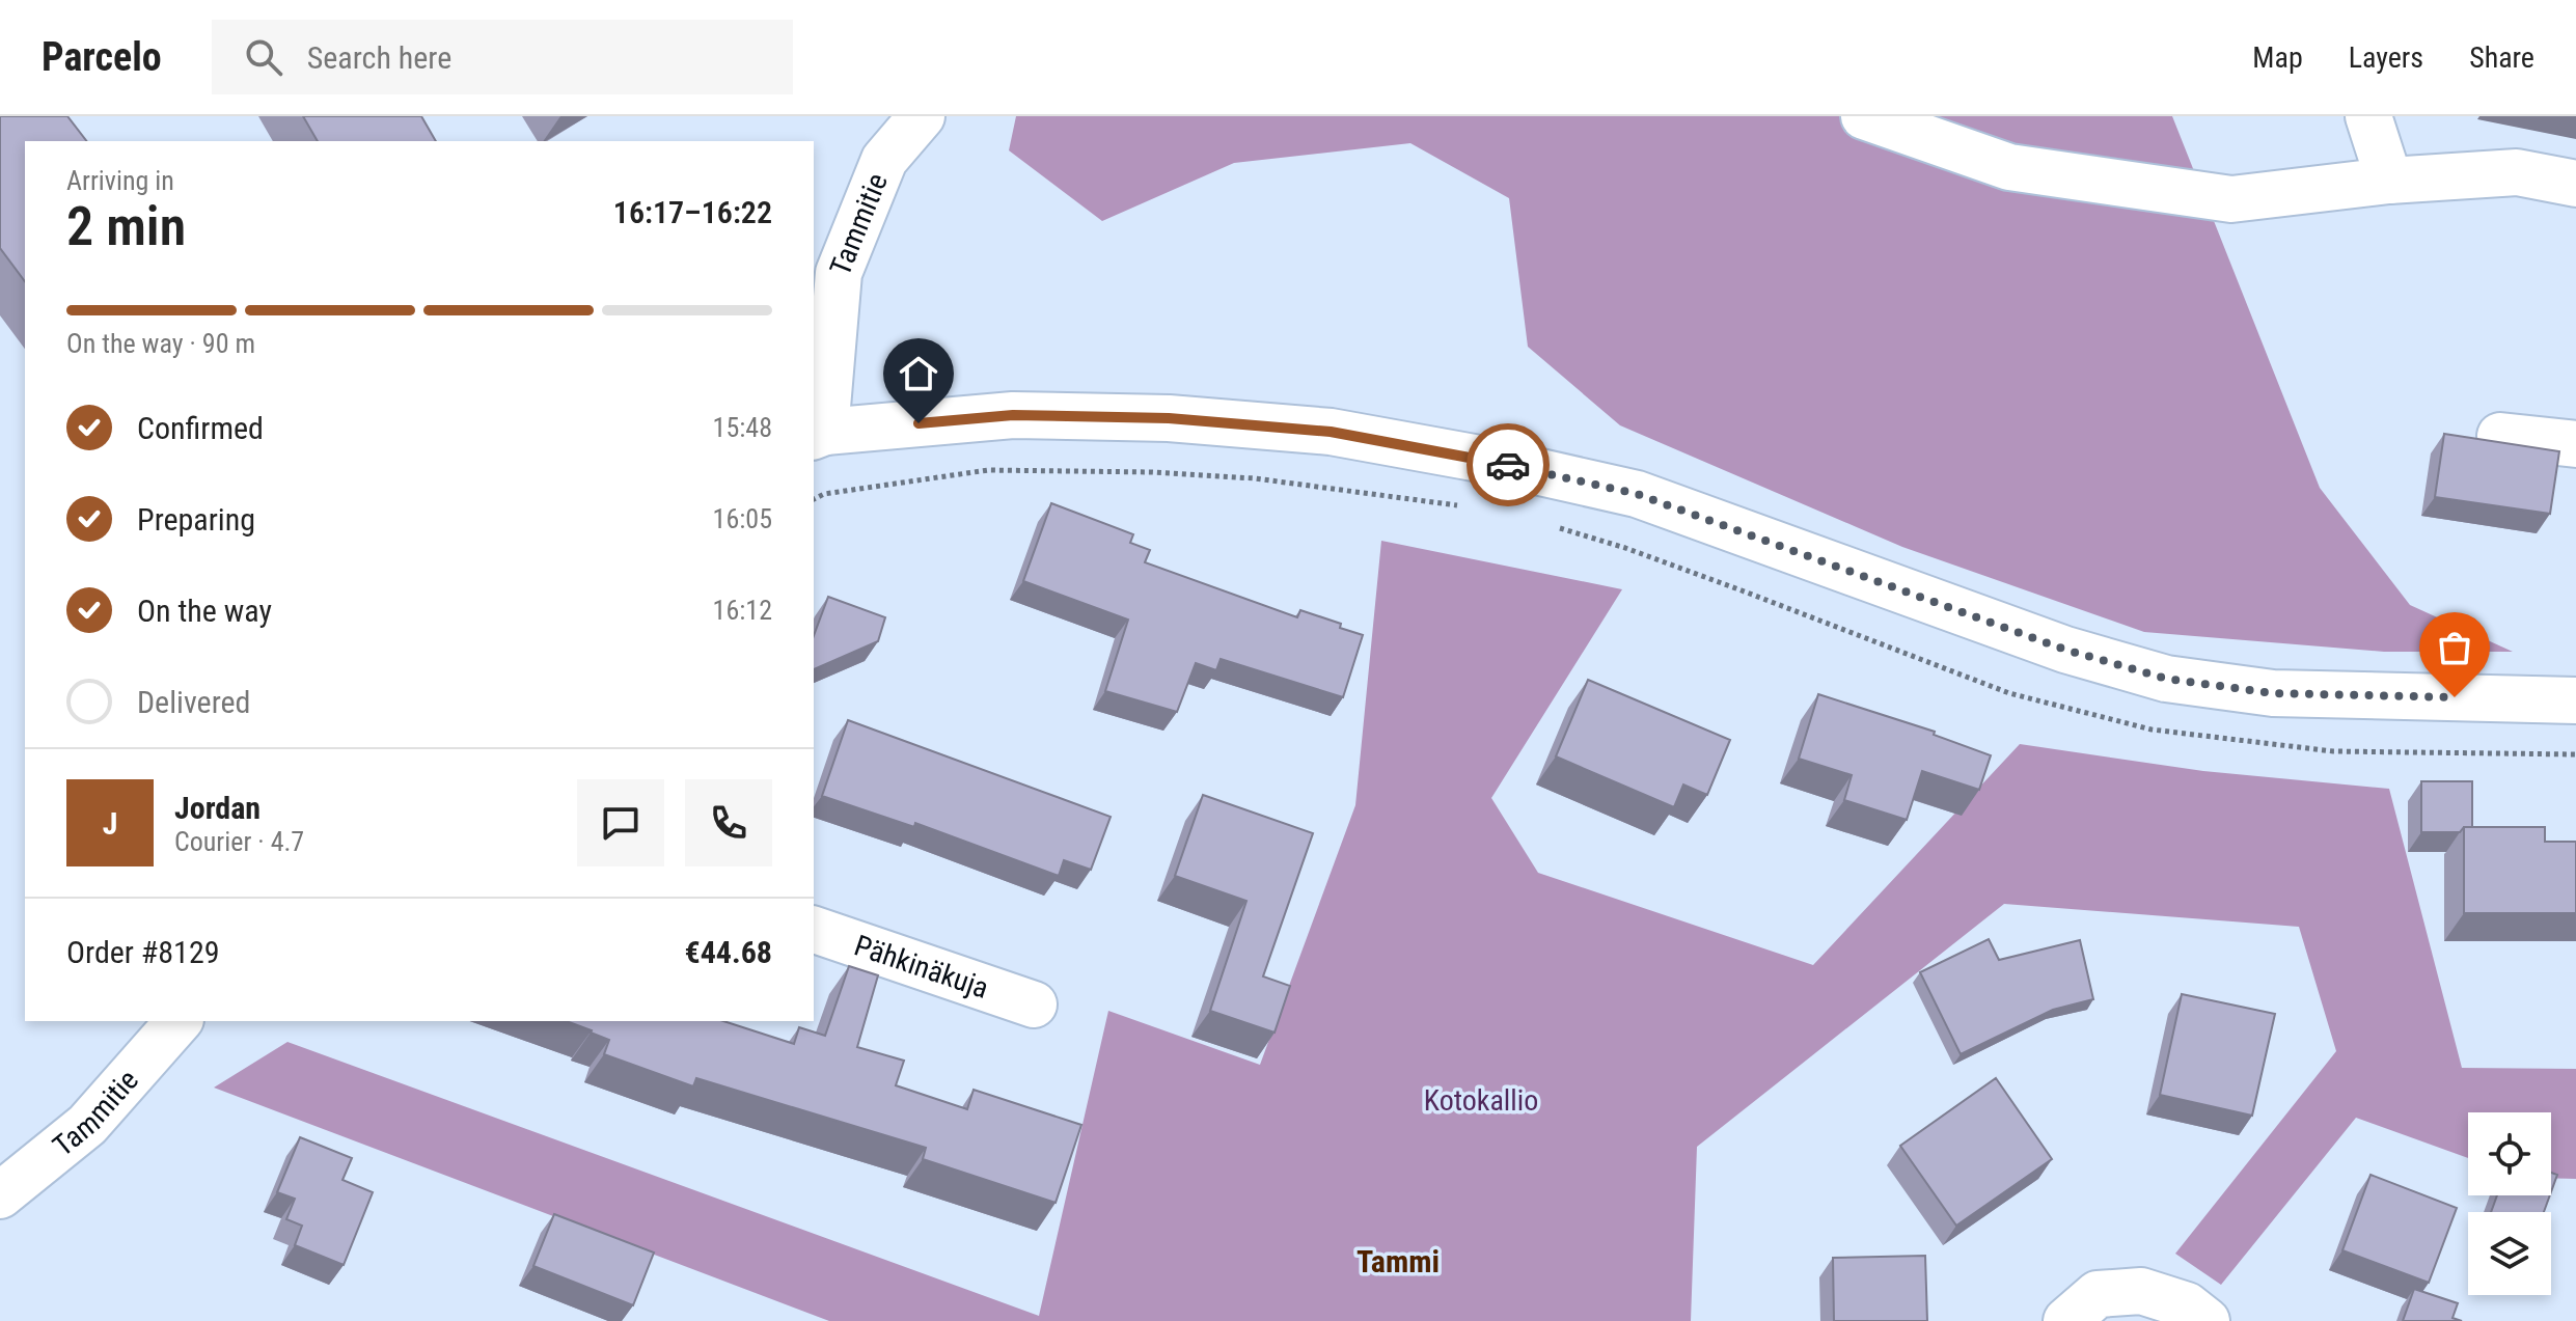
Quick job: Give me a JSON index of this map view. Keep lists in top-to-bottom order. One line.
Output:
{"streets":{"street":["Tammitie","Pähkinäkuja"]},"districts":["Tammi"],"parks":["Kotokallio"],"page":{"header":"Parcelo","search":"Search here","nav":["Map","Layers","Share"],"heading":["2 min","Arriving in","16:17–16:22"],"panel":["Jordan","Courier · 4.7","Order #8129","€44.68"],"bar":"On the way · 90 m","list":[["Confirmed","15:48"],["Preparing","16:05"],["On the way","16:12"],"Delivered"],"round":"J"}}
